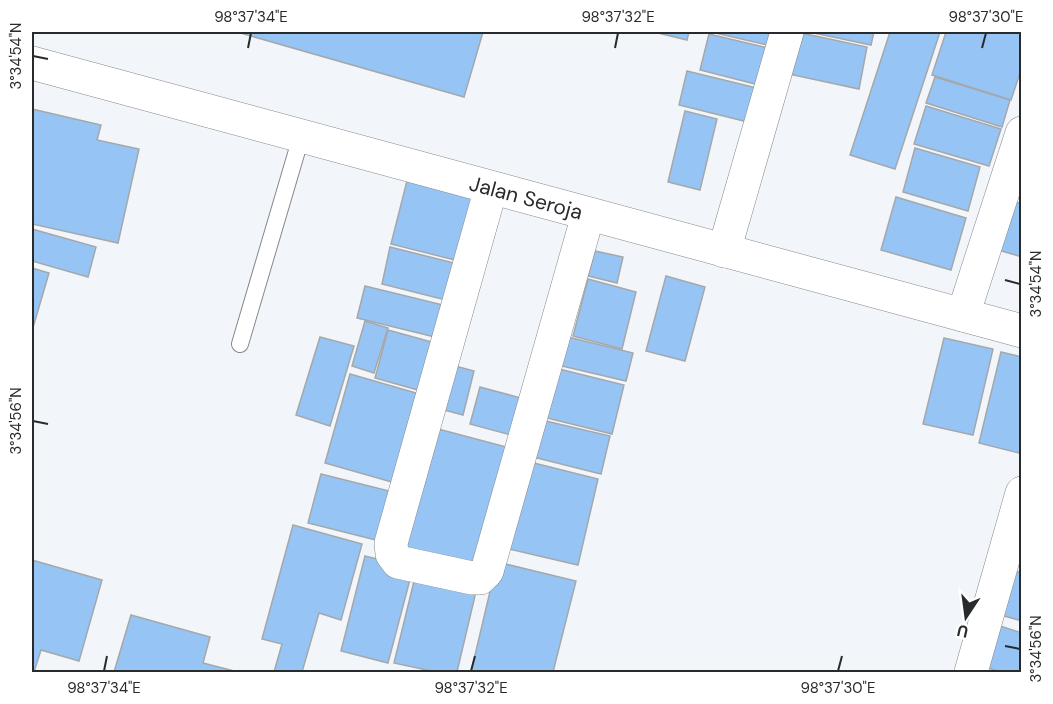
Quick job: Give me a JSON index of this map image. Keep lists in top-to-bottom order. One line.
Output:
{"streets":{"street":["Jalan Seroja"]},"north":"bottom","coordinates":["98°37'34\"E","98°37'32\"E","98°37'30\"E","3°34'54\"N","3°34'56\"N"]}
